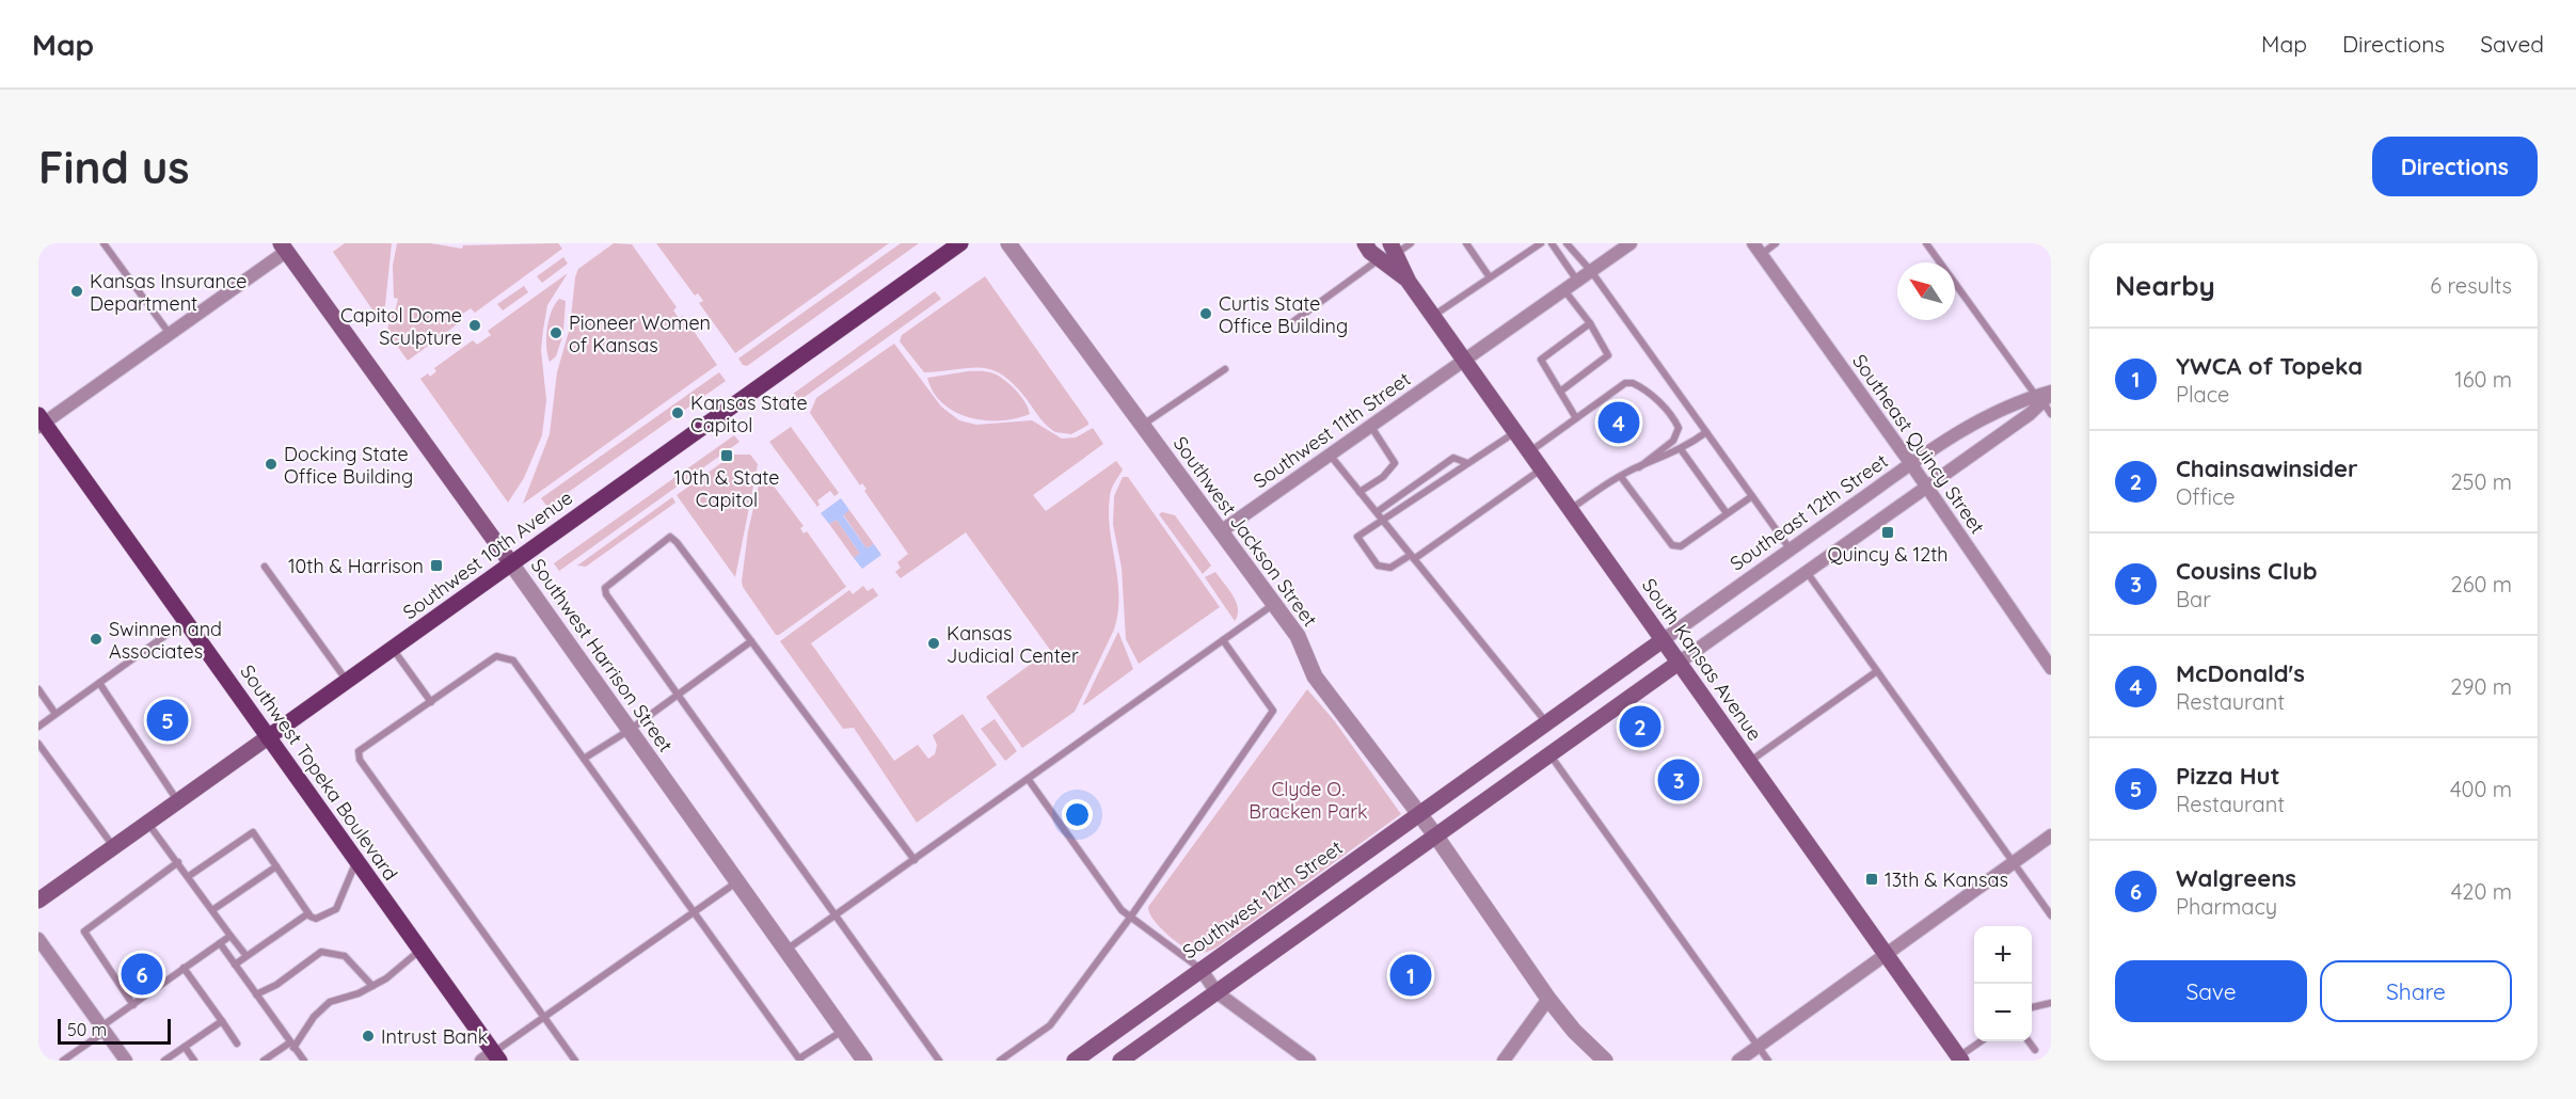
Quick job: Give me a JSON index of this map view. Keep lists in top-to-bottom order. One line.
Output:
{"streets":{"main road":["Southwest 10th Avenue","Southwest Harrison Street","South Kansas Avenue","Southwest Topeka Boulevard","Southwest 12th Street"],"street":["Southwest 11th Street","Southeast Quincy Street","Southeast 12th Street","Southwest Jackson Street"]},"crossings":[["Southwest 11th Street","Southwest Jackson Street"],["Southwest 11th Street","South Kansas Avenue"],["Southeast Quincy Street","Southeast 12th Street"],["Southeast 12th Street","South Kansas Avenue"],["Southeast 12th Street","Southwest 12th Street"],["Southwest Jackson Street","Southwest 12th Street"],["Southwest 10th Avenue","Southwest Harrison Street"],["Southwest 10th Avenue","Southwest Topeka Boulevard"],["South Kansas Avenue","Southwest 12th Street"]],"parks":["Clyde O. Bracken Park"],"places":{"other":["Kansas Insurance Department","Curtis State Office Building","Capitol Dome Sculpture","Pioneer Women of Kansas","Kansas State Capitol","Docking State Office Building","Swinnen and Associates","Kansas Judicial Center","Intrust Bank"],"transit":["10th & State Capitol","Quincy & 12th","10th & Harrison","13th & Kansas"]},"scale_bar":"50 m","north":"top left","page":{"header":"Map","nav":["Map","Directions","Saved"],"buttons":["Directions",["Save","Share"]],"title":"Find us","heading":["Nearby","6 results"],"list":[{"mark":"1","name":"YWCA of Topeka","note":"Place","value":"160 m"},{"mark":"2","name":"Chainsawinsider","note":"Office","value":"250 m"},{"mark":"3","name":"Cousins Club","note":"Bar","value":"260 m"},{"mark":"4","name":"McDonald's","note":"Restaurant","value":"290 m"},{"mark":"5","name":"Pizza Hut","note":"Restaurant","value":"400 m"},{"mark":"6","name":"Walgreens","note":"Pharmacy","value":"420 m"}],"pins":["4","5","2","3","6","1"],"map_buttons":["+","−"],"scale":"50 m"}}
